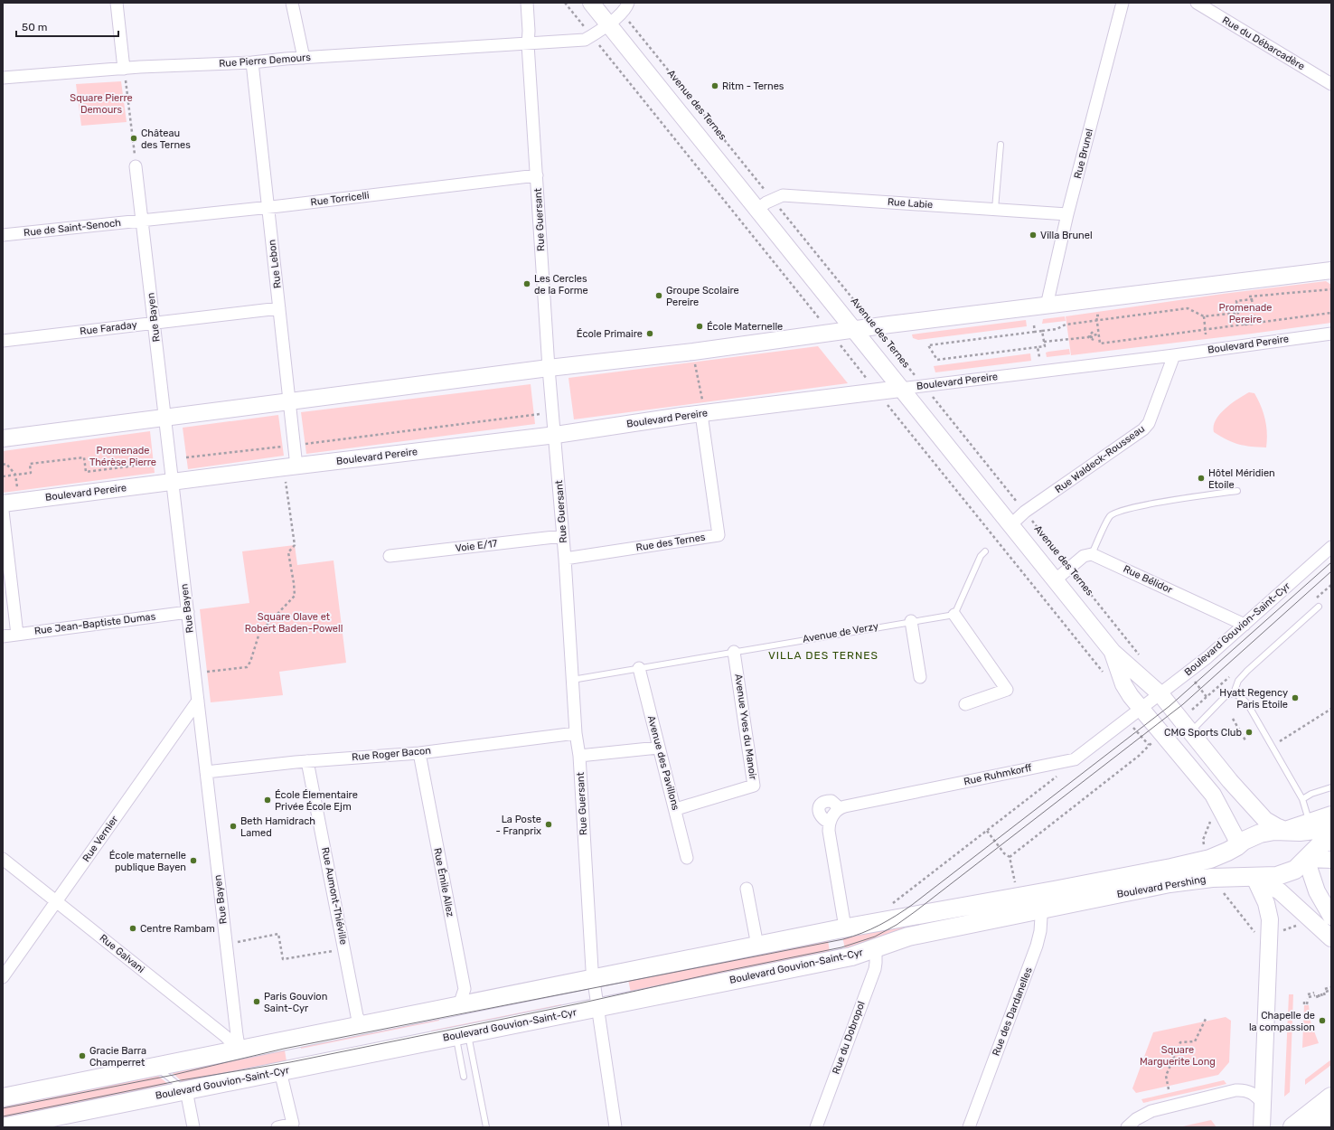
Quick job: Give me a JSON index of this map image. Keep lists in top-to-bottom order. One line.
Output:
{"streets":{"main road":["Avenue des Ternes","Boulevard Pereire","Boulevard Gouvion-Saint-Cyr","Boulevard Pershing"],"street":["Rue du Débarcadère","Rue Pierre Demours","Rue Brunel","Rue Torricelli","Rue Labie","Rue Guersant","Rue de Saint-Senoch","Rue Lebon","Rue Bayen","Rue Faraday","Rue Waldeck-Rousseau","Rue des Ternes","Voie E/17","Rue Bélidor","Rue Jean-Baptiste Dumas","Avenue Yves du Manoir","Rue Roger Bacon","Avenue des Pavillons","Rue Ruhmkorff","Rue Vernier","Rue Émile Allez","Rue Aumont-Thiéville","Rue Galvani","Rue des Dardanelles","Rue du Dobropol"],"lane":["Avenue de Verzy"]},"crossings":[["Rue Pierre Demours","Rue Guersant"],["Rue Pierre Demours","Rue Lebon"],["Avenue des Ternes","Rue Labie"],["Avenue des Ternes","Boulevard Pereire"],["Avenue des Ternes","Rue Waldeck-Rousseau"],["Avenue des Ternes","Boulevard Gouvion-Saint-Cyr"],["Avenue des Ternes","Rue Ruhmkorff"],["Avenue des Ternes","Boulevard Pershing"],["Rue Brunel","Rue Labie"],["Rue Torricelli","Rue Guersant"],["Rue Torricelli","Rue de Saint-Senoch"],["Rue Torricelli","Rue Lebon"],["Rue Torricelli","Rue Bayen"],["Rue Guersant","Boulevard Pereire"],["Rue Guersant","Rue des Ternes"],["Rue Guersant","Voie E/17"],["Rue Guersant","Boulevard Gouvion-Saint-Cyr"],["Rue Guersant","Avenue de Verzy"],["Rue Guersant","Rue Roger Bacon"],["Rue de Saint-Senoch","Rue Bayen"],["Rue Lebon","Rue Faraday"],["Rue Lebon","Boulevard Pereire"],["Rue Bayen","Rue Faraday"],["Rue Bayen","Boulevard Pereire"],["Rue Bayen","Rue Jean-Baptiste Dumas"],["Rue Bayen","Rue Roger Bacon"],["Rue Bayen","Rue Vernier"],["Rue Bayen","Rue Galvani"],["Boulevard Pereire","Rue Waldeck-Rousseau"],["Boulevard Pereire","Rue des Ternes"],["Rue Bélidor","Boulevard Gouvion-Saint-Cyr"],["Boulevard Gouvion-Saint-Cyr","Rue Ruhmkorff"],["Boulevard Gouvion-Saint-Cyr","Boulevard Pershing"],["Boulevard Gouvion-Saint-Cyr","Rue du Dobropol"],["Avenue de Verzy","Avenue Yves du Manoir"],["Avenue de Verzy","Avenue des Pavillons"],["Avenue Yves du Manoir","Avenue des Pavillons"],["Rue Roger Bacon","Rue Émile Allez"],["Rue Roger Bacon","Rue Aumont-Thiéville"],["Rue Vernier","Rue Galvani"],["Boulevard Pershing","Rue des Dardanelles"]],"districts":["VILLA DES TERNES"],"parks":["Square Pierre Demours","Promenade Pereire","Promenade Thérèse Pierre","Square Olave et Robert Baden-Powell","Square Marguerite Long"],"places":["Ritm - Ternes","Château des Ternes","Villa Brunel","Les Cercles de la Forme","Groupe Scolaire Pereire","École Maternelle","École Primaire","Hôtel Méridien Etoile","Hyatt Regency Paris Etoile","CMG Sports Club","École Élementaire Privée École Ejm","La Poste - Franprix","Beth Hamidrach Lamed","École maternelle publique Bayen","Centre Rambam","Paris Gouvion Saint-Cyr","Chapelle de la compassion","Gracie Barra Champerret"],"scale_bar":"50 m"}
